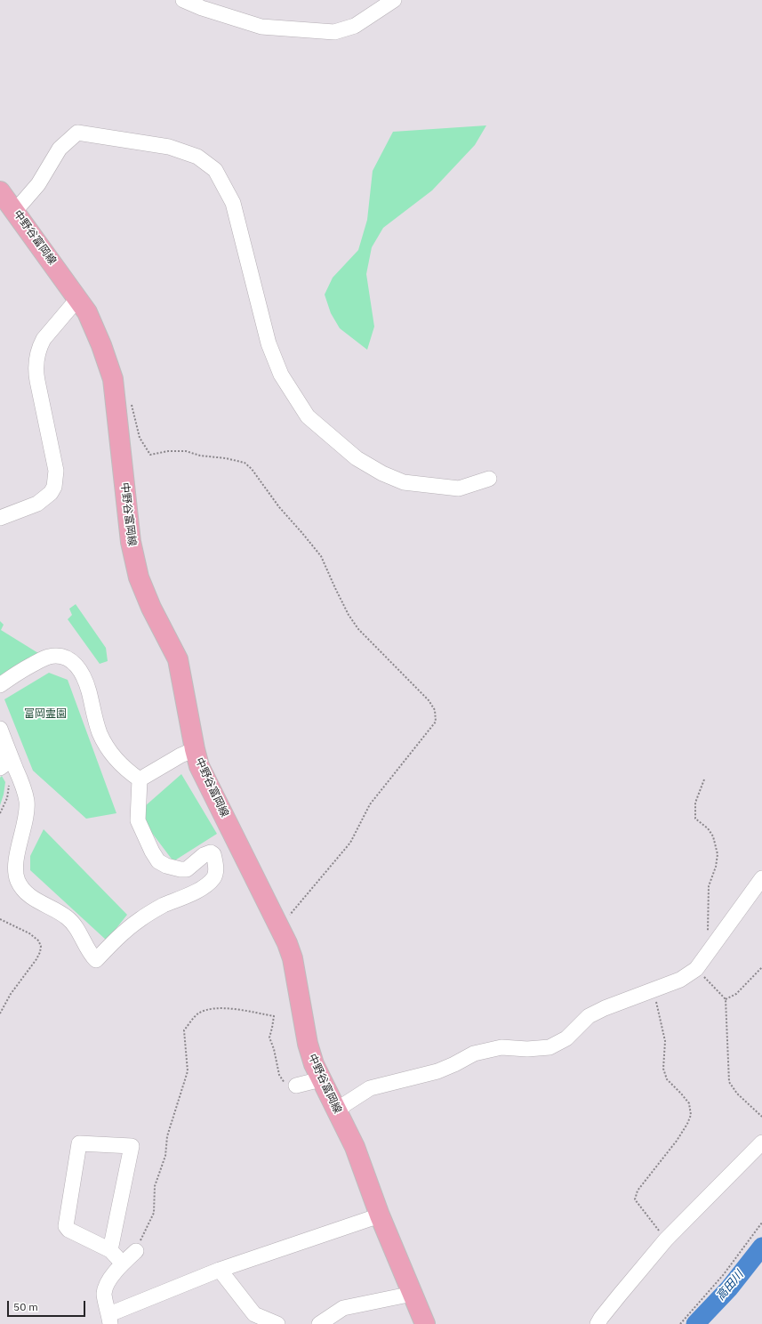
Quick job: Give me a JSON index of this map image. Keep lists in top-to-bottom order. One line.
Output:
{"streets":{"main road":["中野谷富岡線"]},"water":["高田川"],"parks":["富岡霊園"],"scale_bar":"50 m"}
